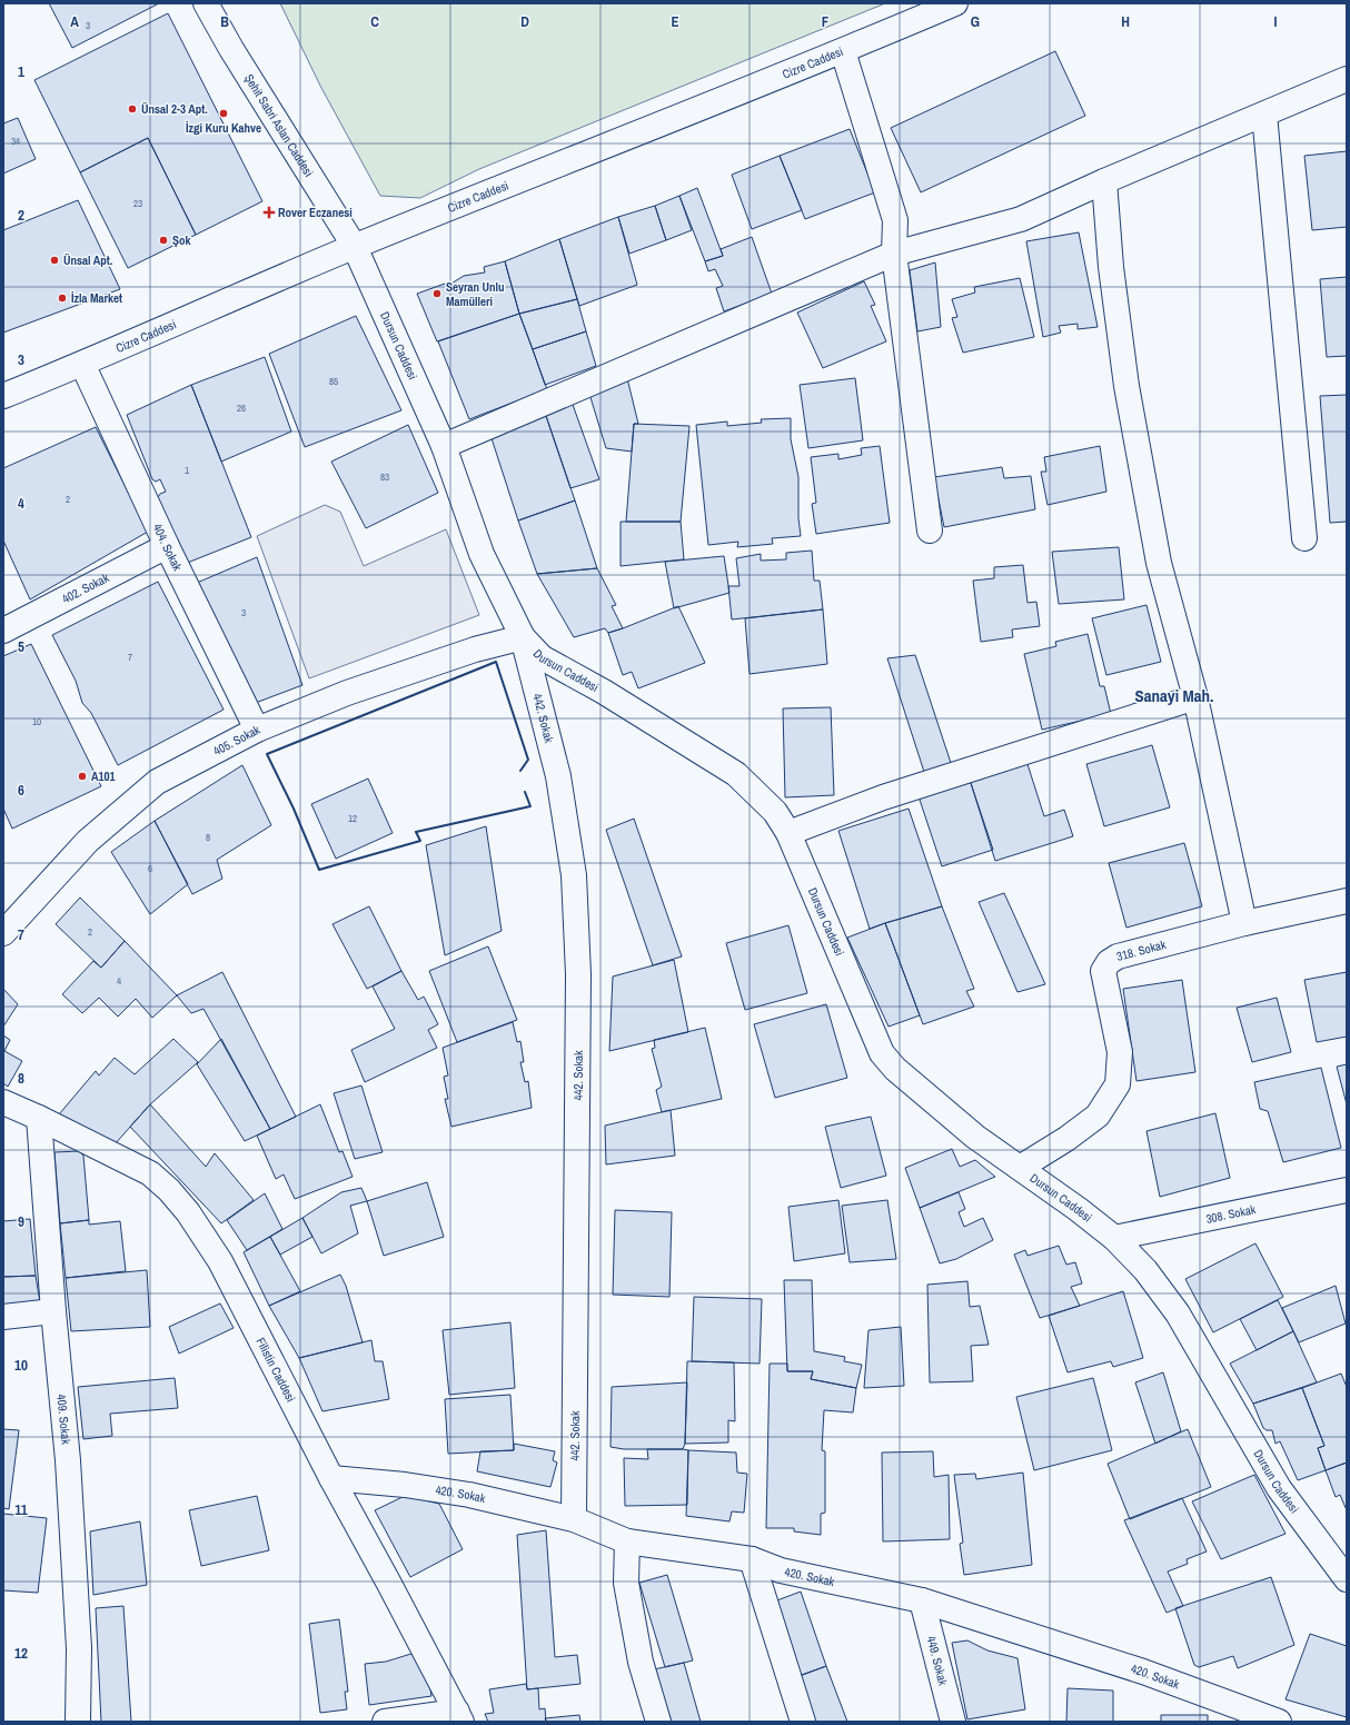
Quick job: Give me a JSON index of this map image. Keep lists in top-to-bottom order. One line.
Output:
{"streets":{"street":["Cizre Caddesi","Şehit Sabri Aslan Caddesi","Dursun Caddesi","404. Sokak","402. Sokak","442. Sokak","405. Sokak","318. Sokak","308. Sokak","Filistin Caddesi","409. Sokak","420. Sokak","449. Sokak"]},"crossings":[["Cizre Caddesi","Şehit Sabri Aslan Caddesi"],["Cizre Caddesi","Dursun Caddesi"],["Cizre Caddesi","404. Sokak"],["Şehit Sabri Aslan Caddesi","Dursun Caddesi"],["Dursun Caddesi","442. Sokak"],["Dursun Caddesi","405. Sokak"],["Dursun Caddesi","318. Sokak"],["Dursun Caddesi","308. Sokak"],["404. Sokak","402. Sokak"],["404. Sokak","405. Sokak"],["442. Sokak","405. Sokak"],["442. Sokak","420. Sokak"],["Filistin Caddesi","409. Sokak"],["Filistin Caddesi","420. Sokak"],["420. Sokak","449. Sokak"]],"districts":["Sanayi Mah."],"places":{"other":["Ünsal 2-3 Apt.","İzgi Kuru Kahve","Şok","Ünsal Apt.","Seyran Unlu Mamülleri","İzla Market","A101"],"health":["Rover Eczanesi"]},"house_numbers":["3","34","23","85","26","1","83","2","3","7","10","12","8","6","2","4"],"grid":{"columns":["A","B","C","D","E","F","G","H","I"],"rows":["1","2","3","4","5","6","7","8","9","10","11","12"]}}
